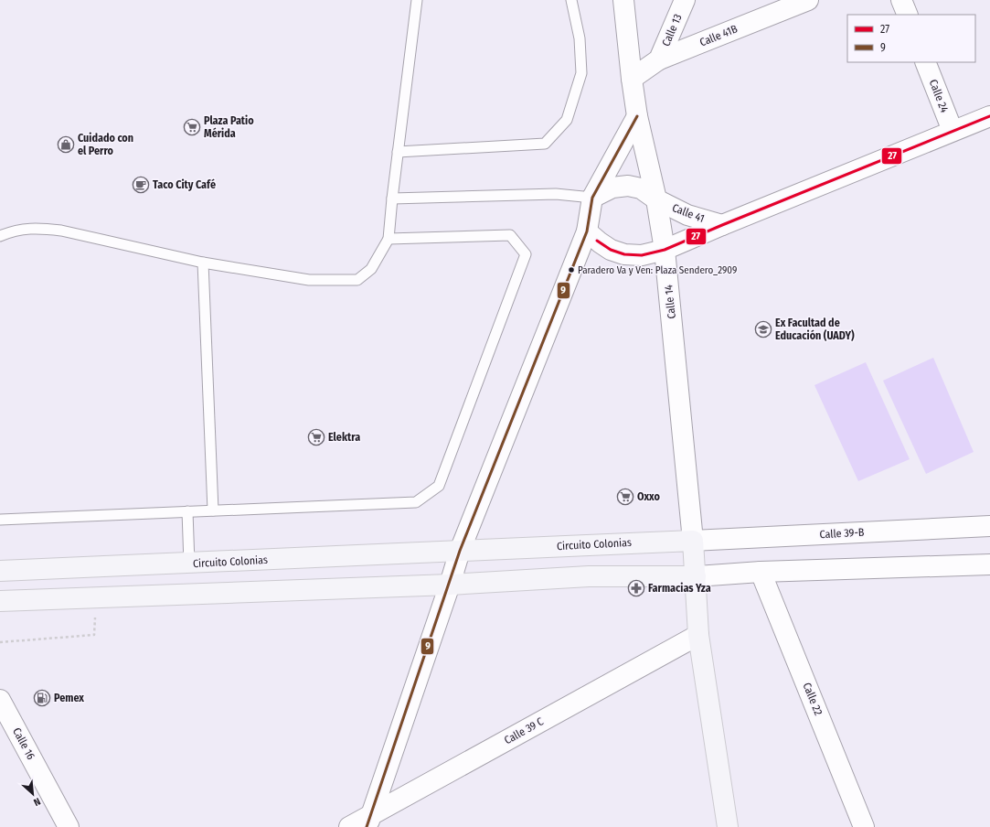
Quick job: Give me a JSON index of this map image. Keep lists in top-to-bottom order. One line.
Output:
{"streets":{"main road":["Circuito Colonias"],"street":["Calle 13","Calle 41B","Calle 24","Calle 41","Calle 14","Calle 39-B","Calle 22","Calle 39 C","Calle 16"]},"crossings":[["Calle 13","Calle 41B"],["Calle 41B","Calle 14"],["Calle 24","Calle 41"],["Calle 41","Calle 14"],["Calle 14","Calle 39-B"],["Calle 14","Circuito Colonias"],["Calle 39-B","Circuito Colonias"]],"places":{"supermarket":["Plaza Patio Mérida","Elektra","Oxxo"],"shop":["Cuidado con el Perro"],"cafe":["Taco City Café"],"other":["Paradero Va y Ven: Plaza Sendero_2909"],"school or university":["Ex Facultad de Educación (UADY)"],"pharmacy":["Farmacias Yza"],"fuel station":["Pemex"]},"lines":["transit line 27","transit line 9"],"legend":["27","9"],"north":"bottom right"}
